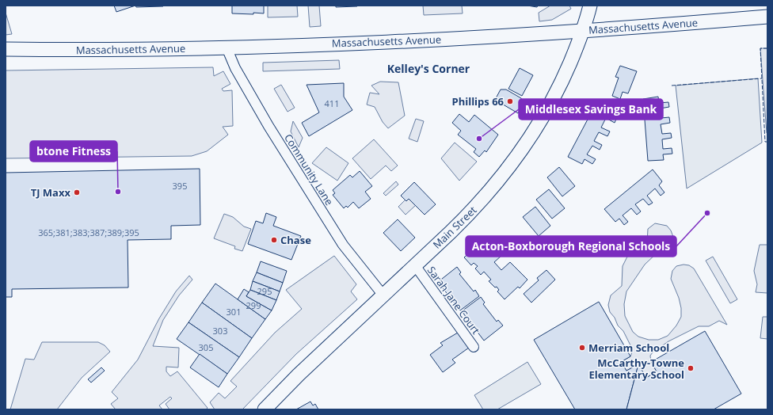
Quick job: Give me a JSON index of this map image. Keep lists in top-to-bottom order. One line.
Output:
{"streets":{"main road":["Massachusetts Avenue","Main Street"],"street":["Community Lane","Sarah Jane Court"]},"crossings":[["Massachusetts Avenue","Community Lane"],["Massachusetts Avenue","Main Street"],["Community Lane","Main Street"],["Main Street","Sarah Jane Court"]],"districts":["Kelley's Corner"],"places":["Phillips 66","Middlesex Savings Bank","btone Fitness","TJ Maxx","Acton-Boxborough Regional Schools","Chase","Merriam School","McCarthy-Towne Elementary School"],"house_numbers":["411","395","365;381;383;387;389;395","295","299","301","303","305"]}
